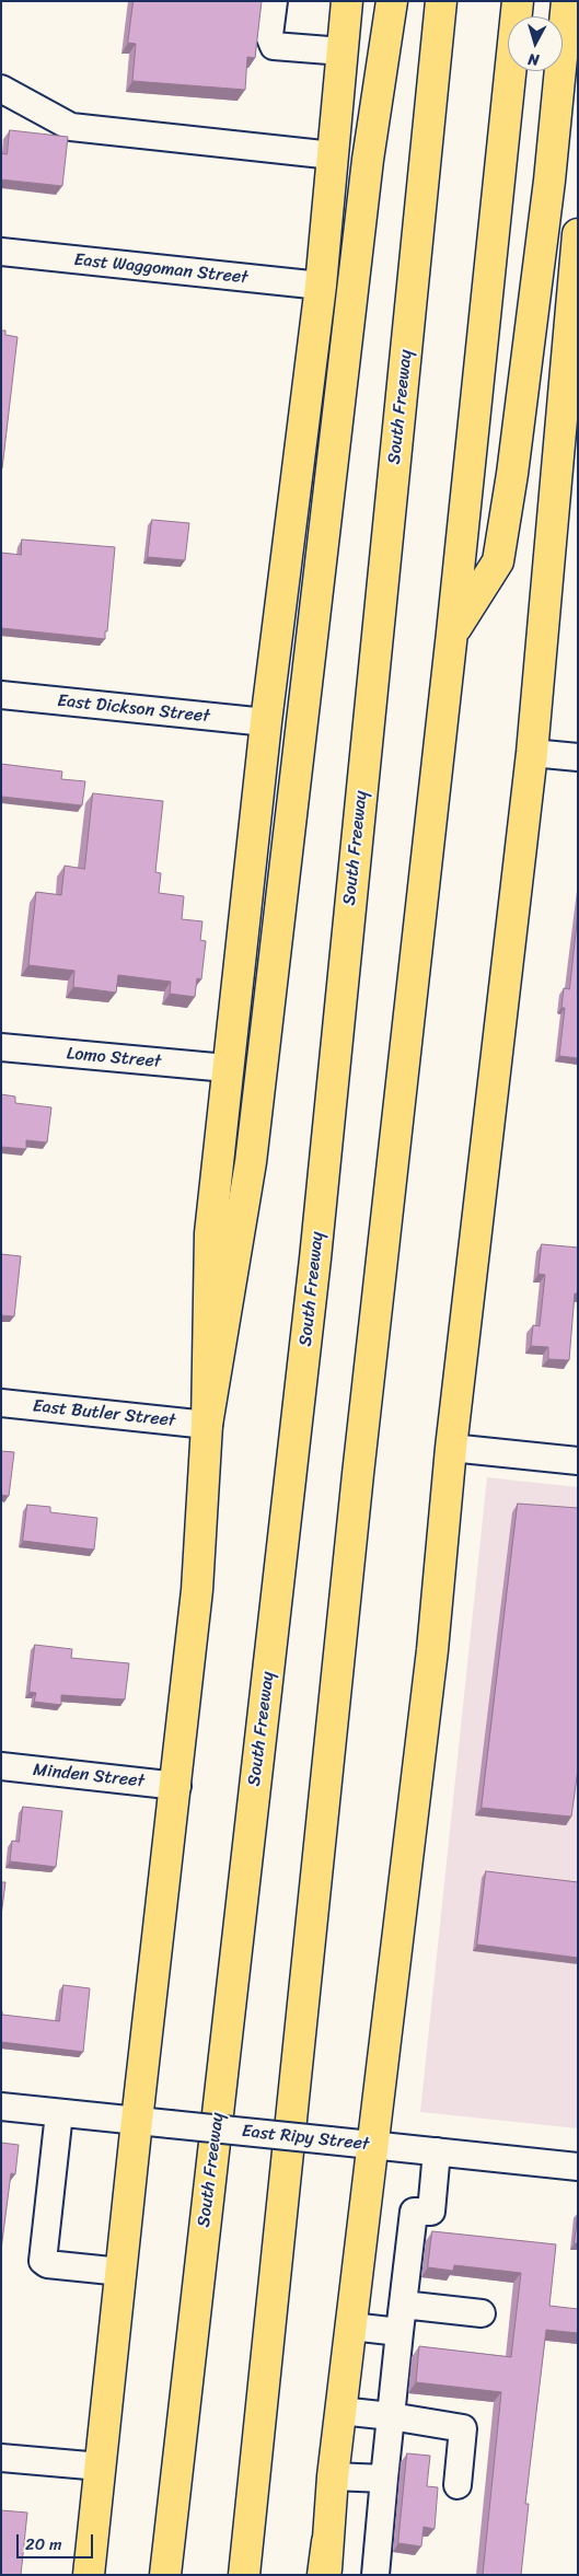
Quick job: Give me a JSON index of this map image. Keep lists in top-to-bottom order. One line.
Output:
{"streets":{"main road":["South Freeway"],"street":["East Waggoman Street","East Dickson Street","Lomo Street","East Butler Street","Minden Street","East Ripy Street"]},"scale_bar":"20 m","north":"bottom"}
